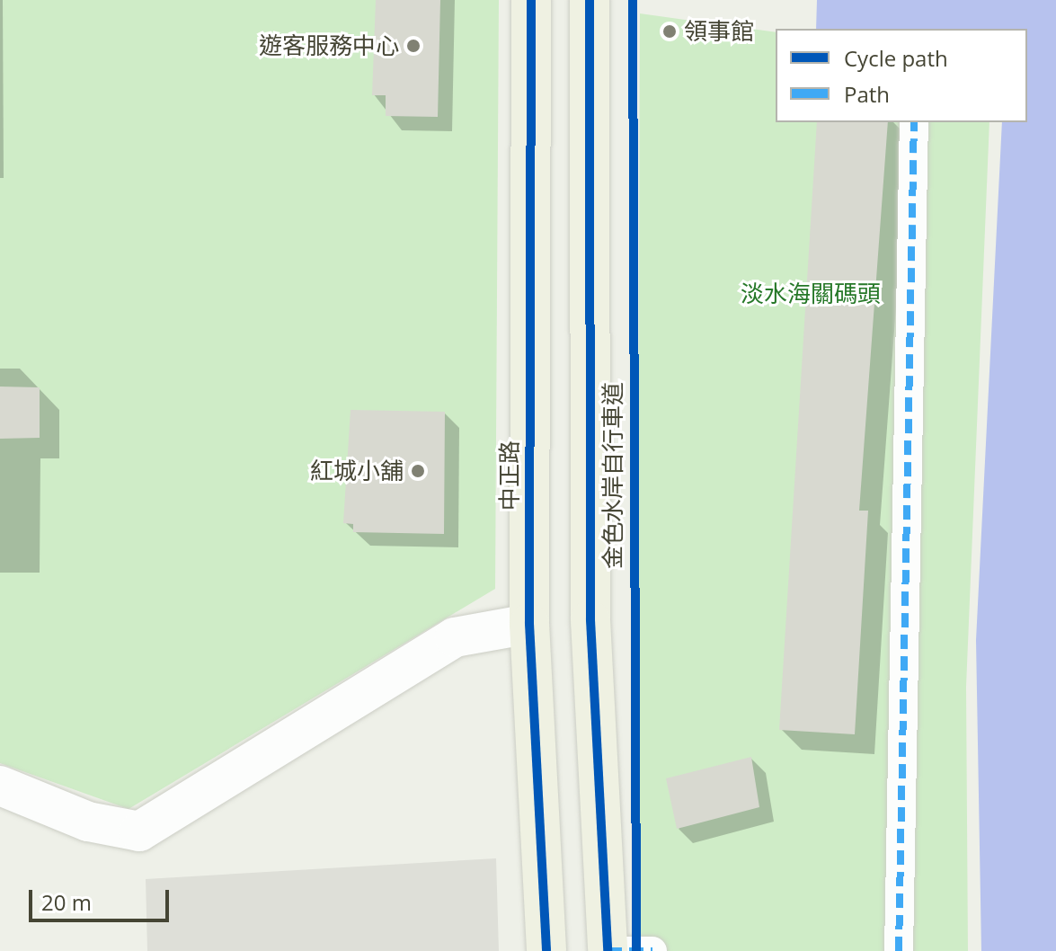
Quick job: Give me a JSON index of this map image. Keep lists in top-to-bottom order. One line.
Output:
{"streets":{"main road":["中正路"],"cycle path":["金色水岸自行車道"]},"parks":["淡水海關碼頭"],"places":["領事館","遊客服務中心","紅城小舖"],"legend":["Cycle path","Path"],"scale_bar":"20 m"}
